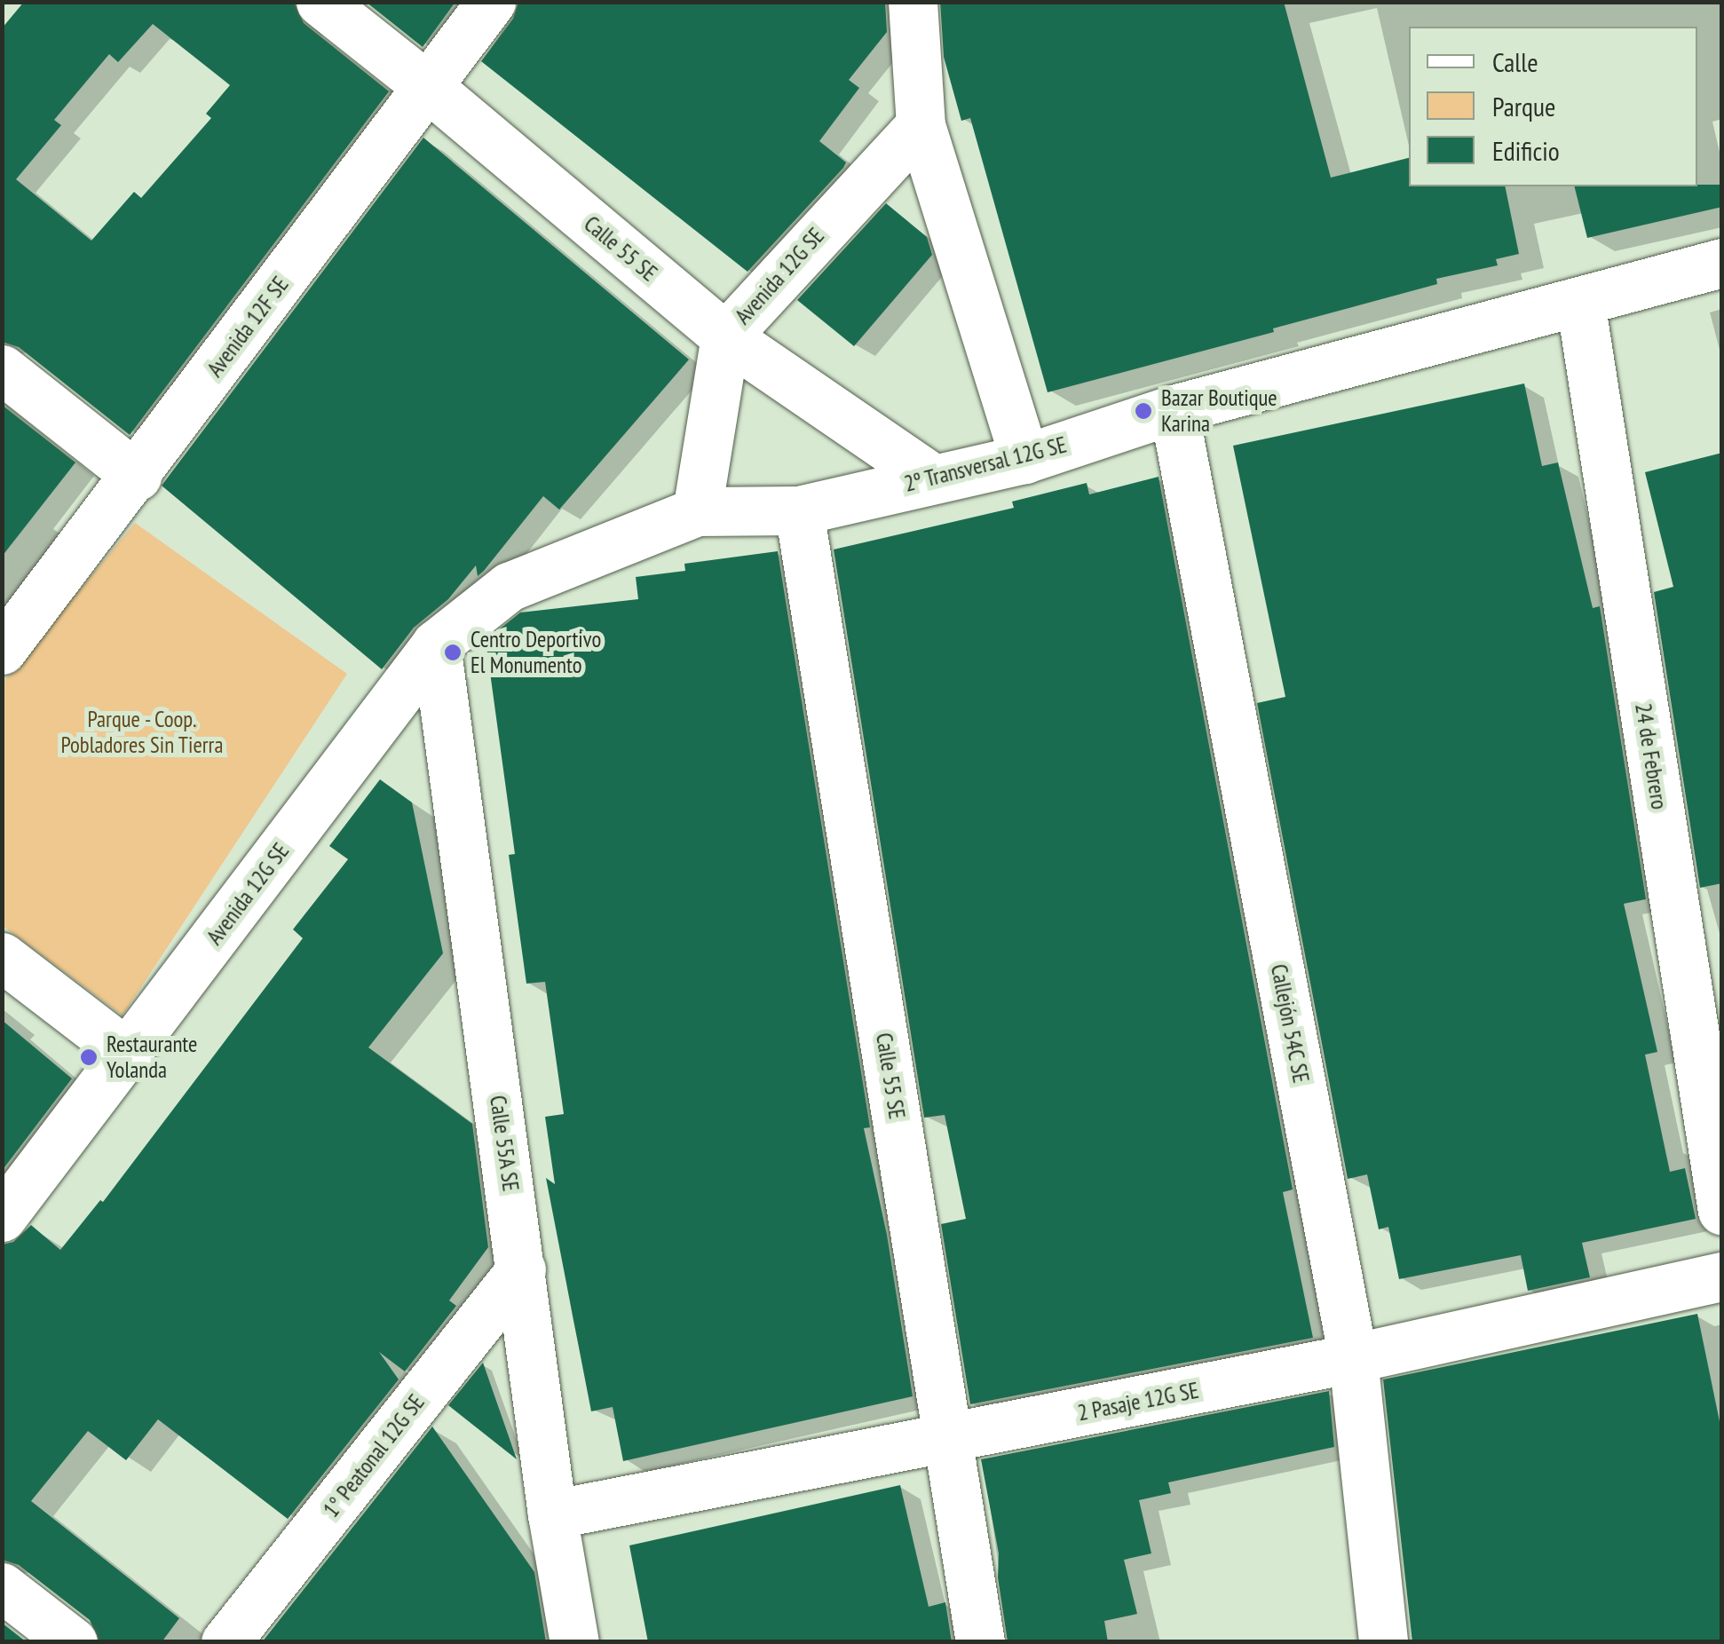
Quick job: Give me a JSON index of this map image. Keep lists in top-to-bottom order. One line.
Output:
{"streets":{"street":["Calle 55 SE","Avenida 12G SE","Avenida 12F SE","2º Transversal 12G SE","24 de Febrero","Callejón 54C SE","Calle 55A SE","2 Pasaje 12G SE","1° Peatonal 12G SE"]},"crossings":[["Calle 55 SE","Avenida 12G SE"],["Calle 55 SE","Avenida 12F SE"],["Calle 55 SE","2º Transversal 12G SE"],["Calle 55 SE","2 Pasaje 12G SE"],["Avenida 12G SE","2º Transversal 12G SE"],["Avenida 12G SE","Calle 55A SE"],["2º Transversal 12G SE","24 de Febrero"],["2º Transversal 12G SE","Callejón 54C SE"],["Callejón 54C SE","2 Pasaje 12G SE"],["Calle 55A SE","2 Pasaje 12G SE"],["Calle 55A SE","1° Peatonal 12G SE"]],"parks":["Parque - Coop. Pobladores Sin Tierra"],"places":["Bazar Boutique Karina","Centro Deportivo El Monumento","Restaurante Yolanda"],"legend":["Calle","Parque","Edificio"]}
